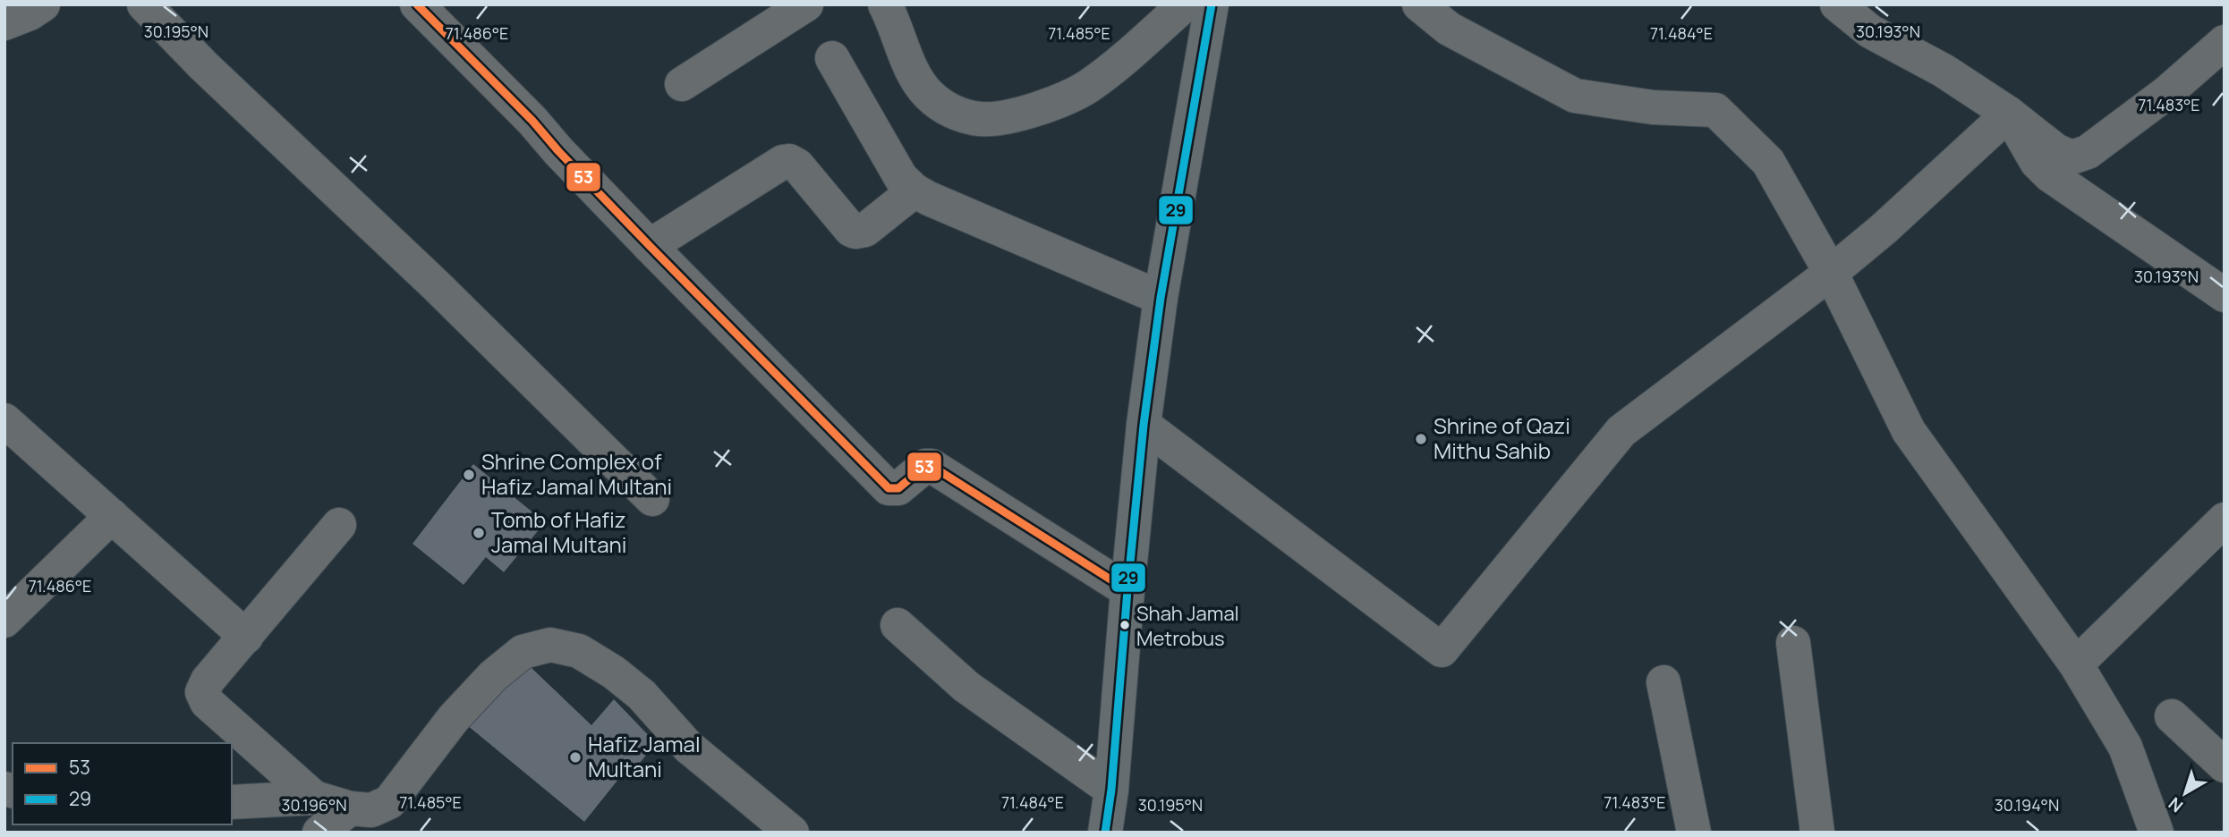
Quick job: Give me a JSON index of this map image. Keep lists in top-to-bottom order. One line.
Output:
{"places":["Shrine of Qazi Mithu Sahib","Shrine Complex of Hafiz Jamal Multani","Tomb of Hafiz Jamal Multani","Shah Jamal Metrobus","Hafiz Jamal Multani"],"lines":["transit line 53","transit line 29"],"legend":["53","29"],"north":"bottom left","coordinates":["30.195°N","30.193°N","71.486°E","71.485°E","71.484°E","71.483°E","30.196°N","30.194°N"]}
